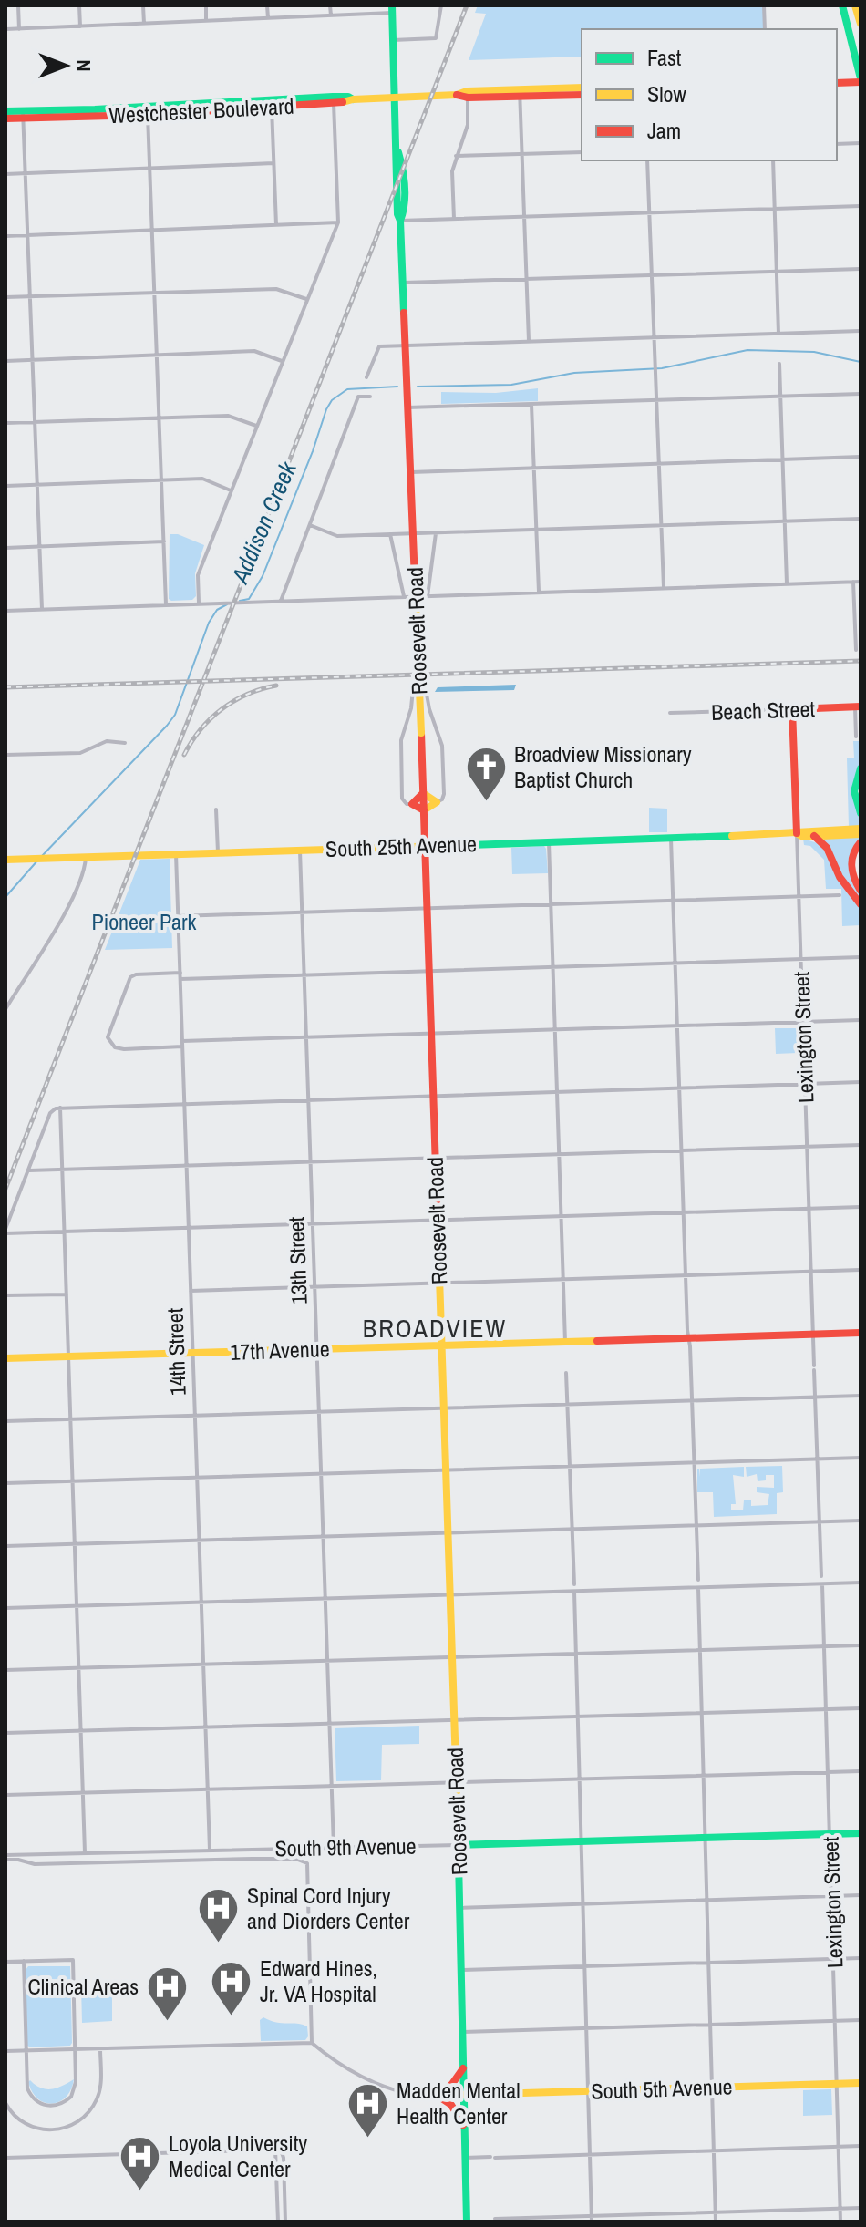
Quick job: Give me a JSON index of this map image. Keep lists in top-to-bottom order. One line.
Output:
{"streets":{"main road":["Westchester Boulevard","Roosevelt Road","Beach Street","South 25th Avenue","Lexington Street","17th Avenue","South 9th Avenue","South 5th Avenue"],"street":["13th Street","14th Street"]},"crossings":[["Westchester Boulevard","Roosevelt Road"],["Roosevelt Road","South 25th Avenue"],["Roosevelt Road","17th Avenue"],["Roosevelt Road","South 9th Avenue"],["Roosevelt Road","South 5th Avenue"],["Beach Street","Lexington Street"],["South 25th Avenue","Lexington Street"],["South 25th Avenue","13th Street"],["South 25th Avenue","14th Street"],["Lexington Street","17th Avenue"],["Lexington Street","South 9th Avenue"],["Lexington Street","South 5th Avenue"],["13th Street","17th Avenue"],["13th Street","South 9th Avenue"],["17th Avenue","14th Street"],["14th Street","South 9th Avenue"]],"districts":["BROADVIEW"],"water":["Addison Creek"],"parks":["Pioneer Park"],"places":{"church":["Broadview Missionary Baptist Church"],"hospital":["Spinal Cord Injury and Diorders Center","Edward Hines, Jr. VA Hospital","Clinical Areas","Madden Mental Health Center","Loyola University Medical Center"]},"legend":["Fast","Slow","Jam"],"north":"right"}
